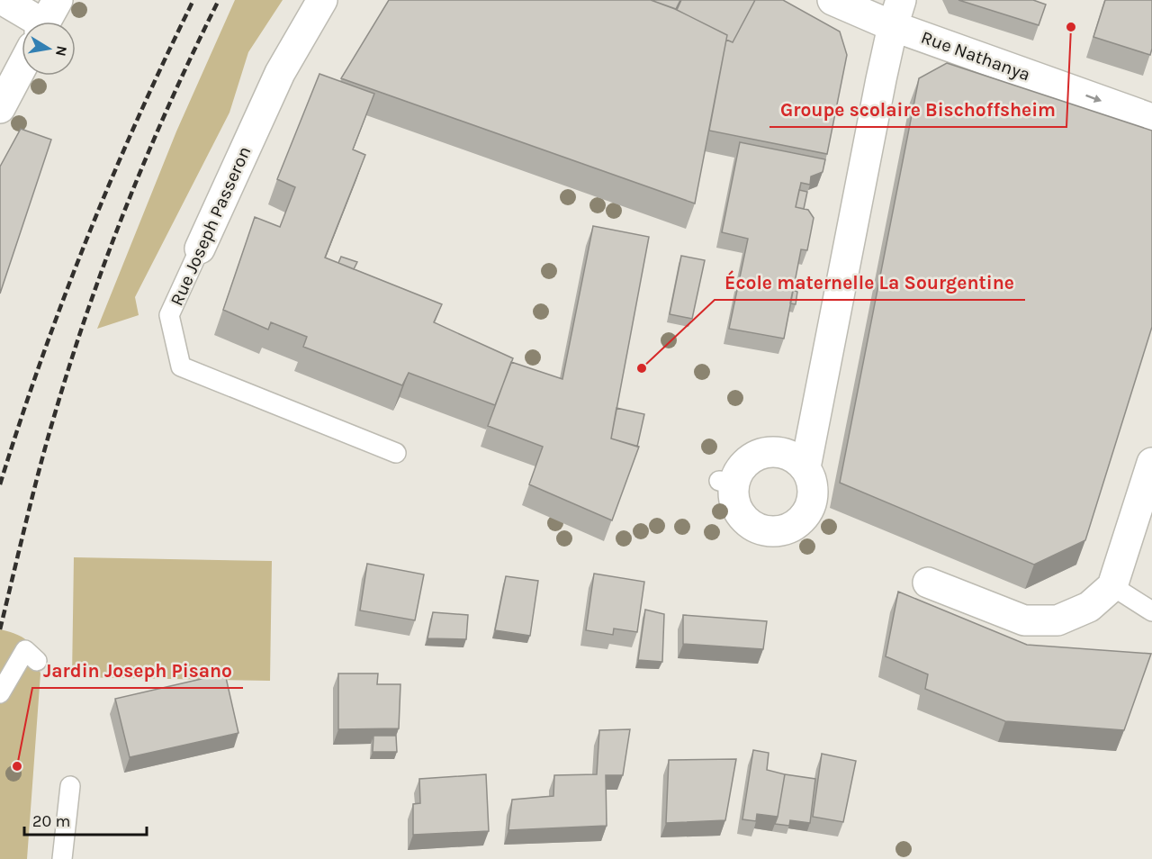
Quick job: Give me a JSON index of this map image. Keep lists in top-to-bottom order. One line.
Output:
{"streets":{"street":["Rue Nathanya","Rue Joseph Passeron"]},"one_way":["Rue Nathanya"],"places":["Groupe scolaire Bischoffsheim","École maternelle La Sourgentine","Jardin Joseph Pisano"],"scale_bar":"20 m","north":"right"}
